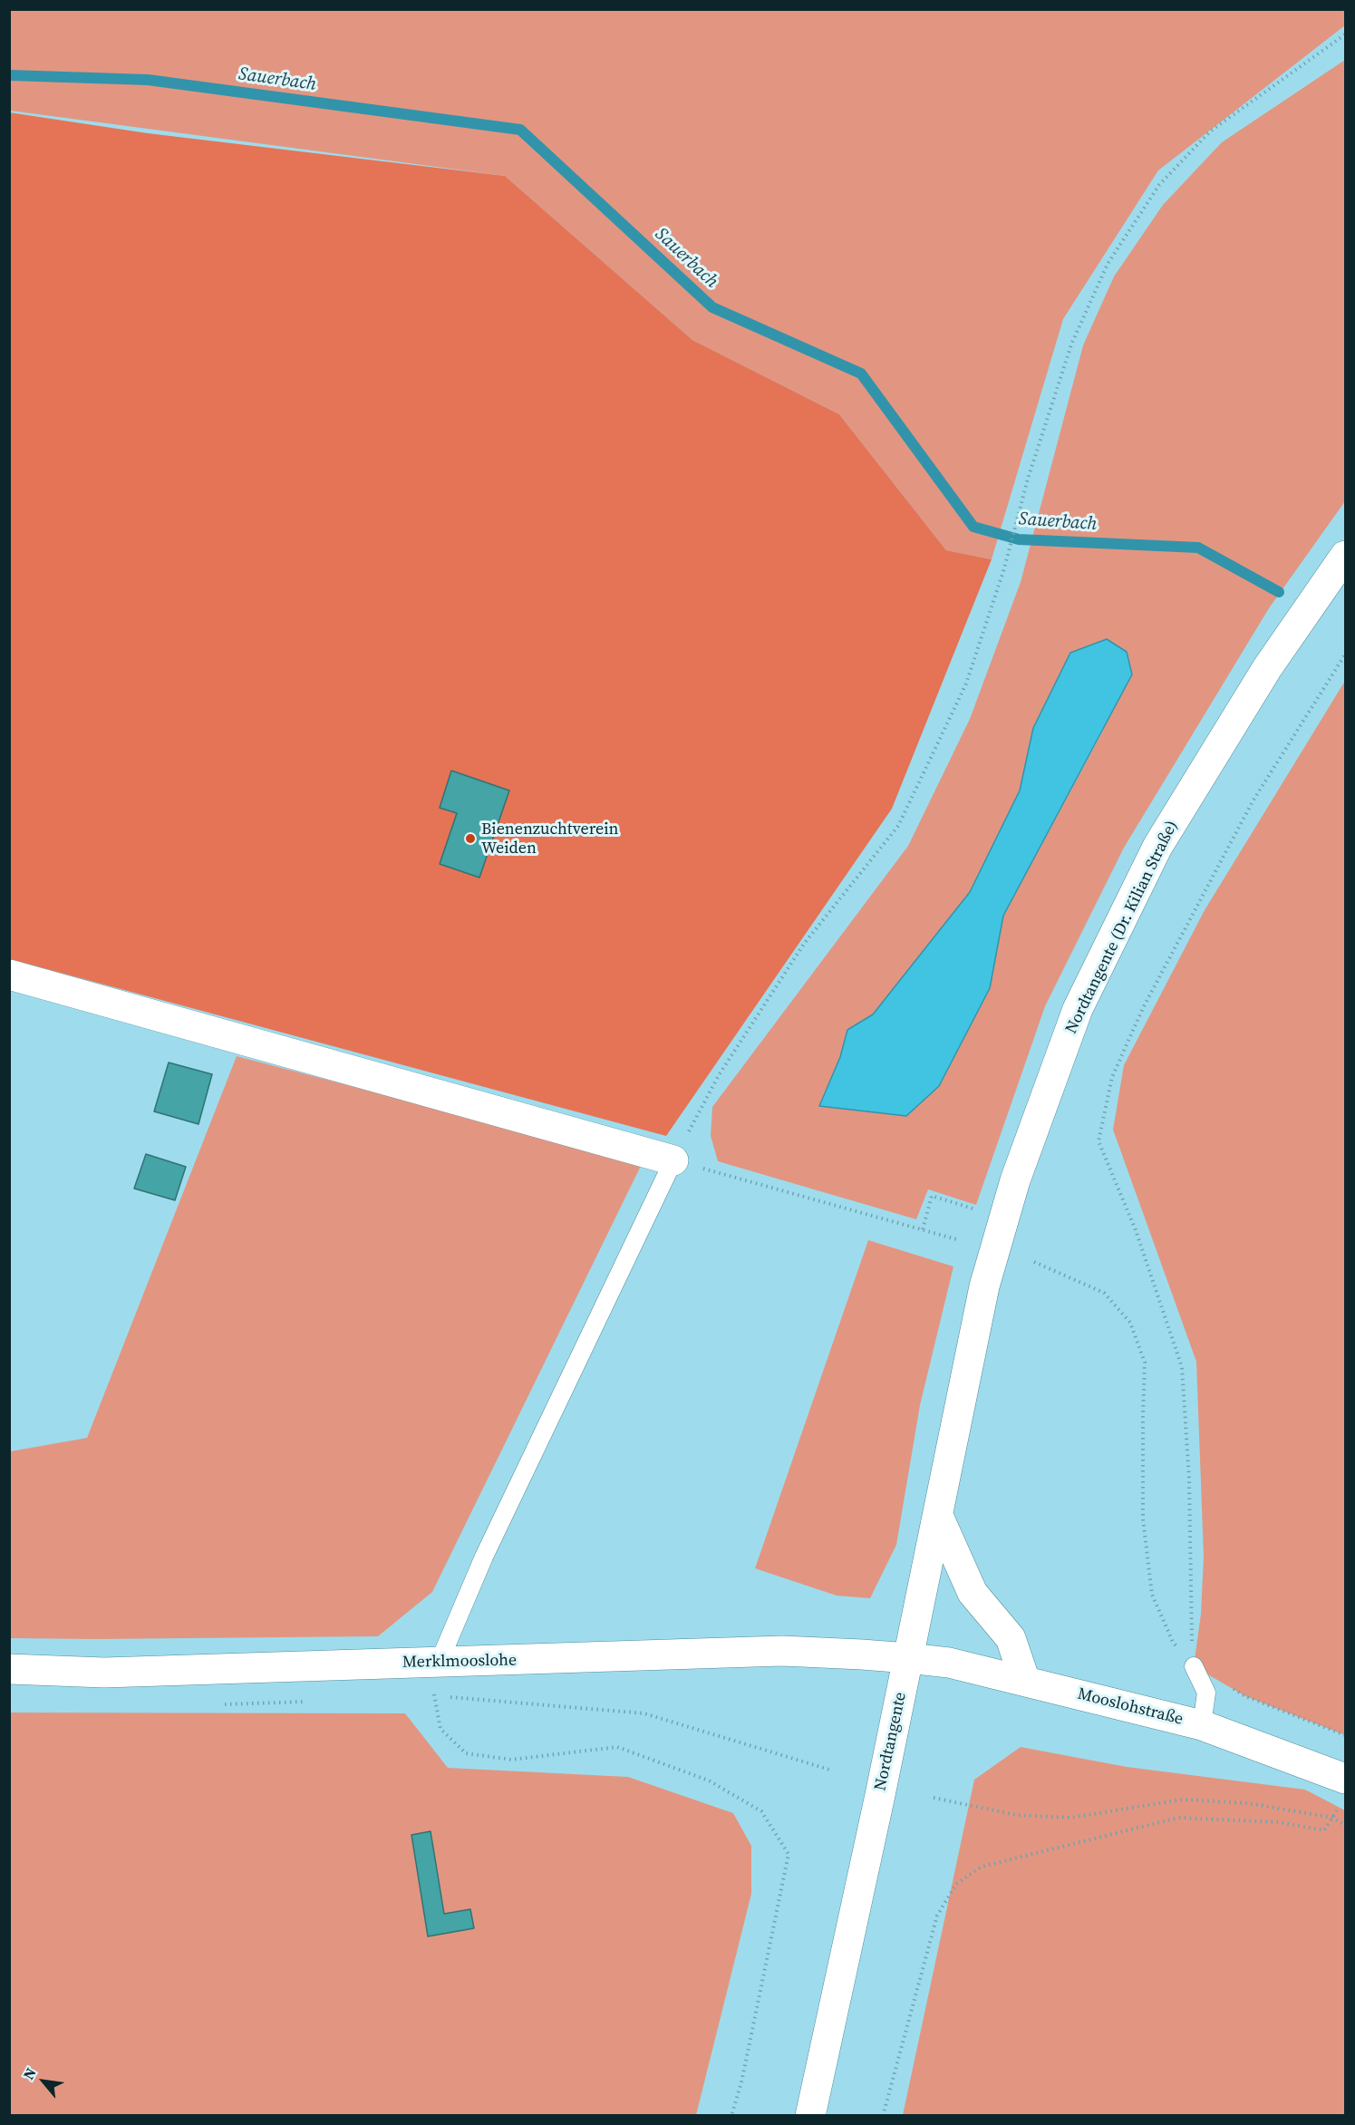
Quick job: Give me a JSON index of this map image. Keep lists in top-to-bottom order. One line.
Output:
{"streets":{"street":["Nordtangente (Dr. Kilian Straße)","Merklmooslohe","Mooslohstraße","Nordtangente"]},"crossings":[["Nordtangente (Dr. Kilian Straße)","Nordtangente"],["Merklmooslohe","Mooslohstraße"],["Merklmooslohe","Nordtangente"],["Mooslohstraße","Nordtangente"]],"water":["Sauerbach"],"places":["Bienenzuchtverein Weiden"],"north":"top left"}
